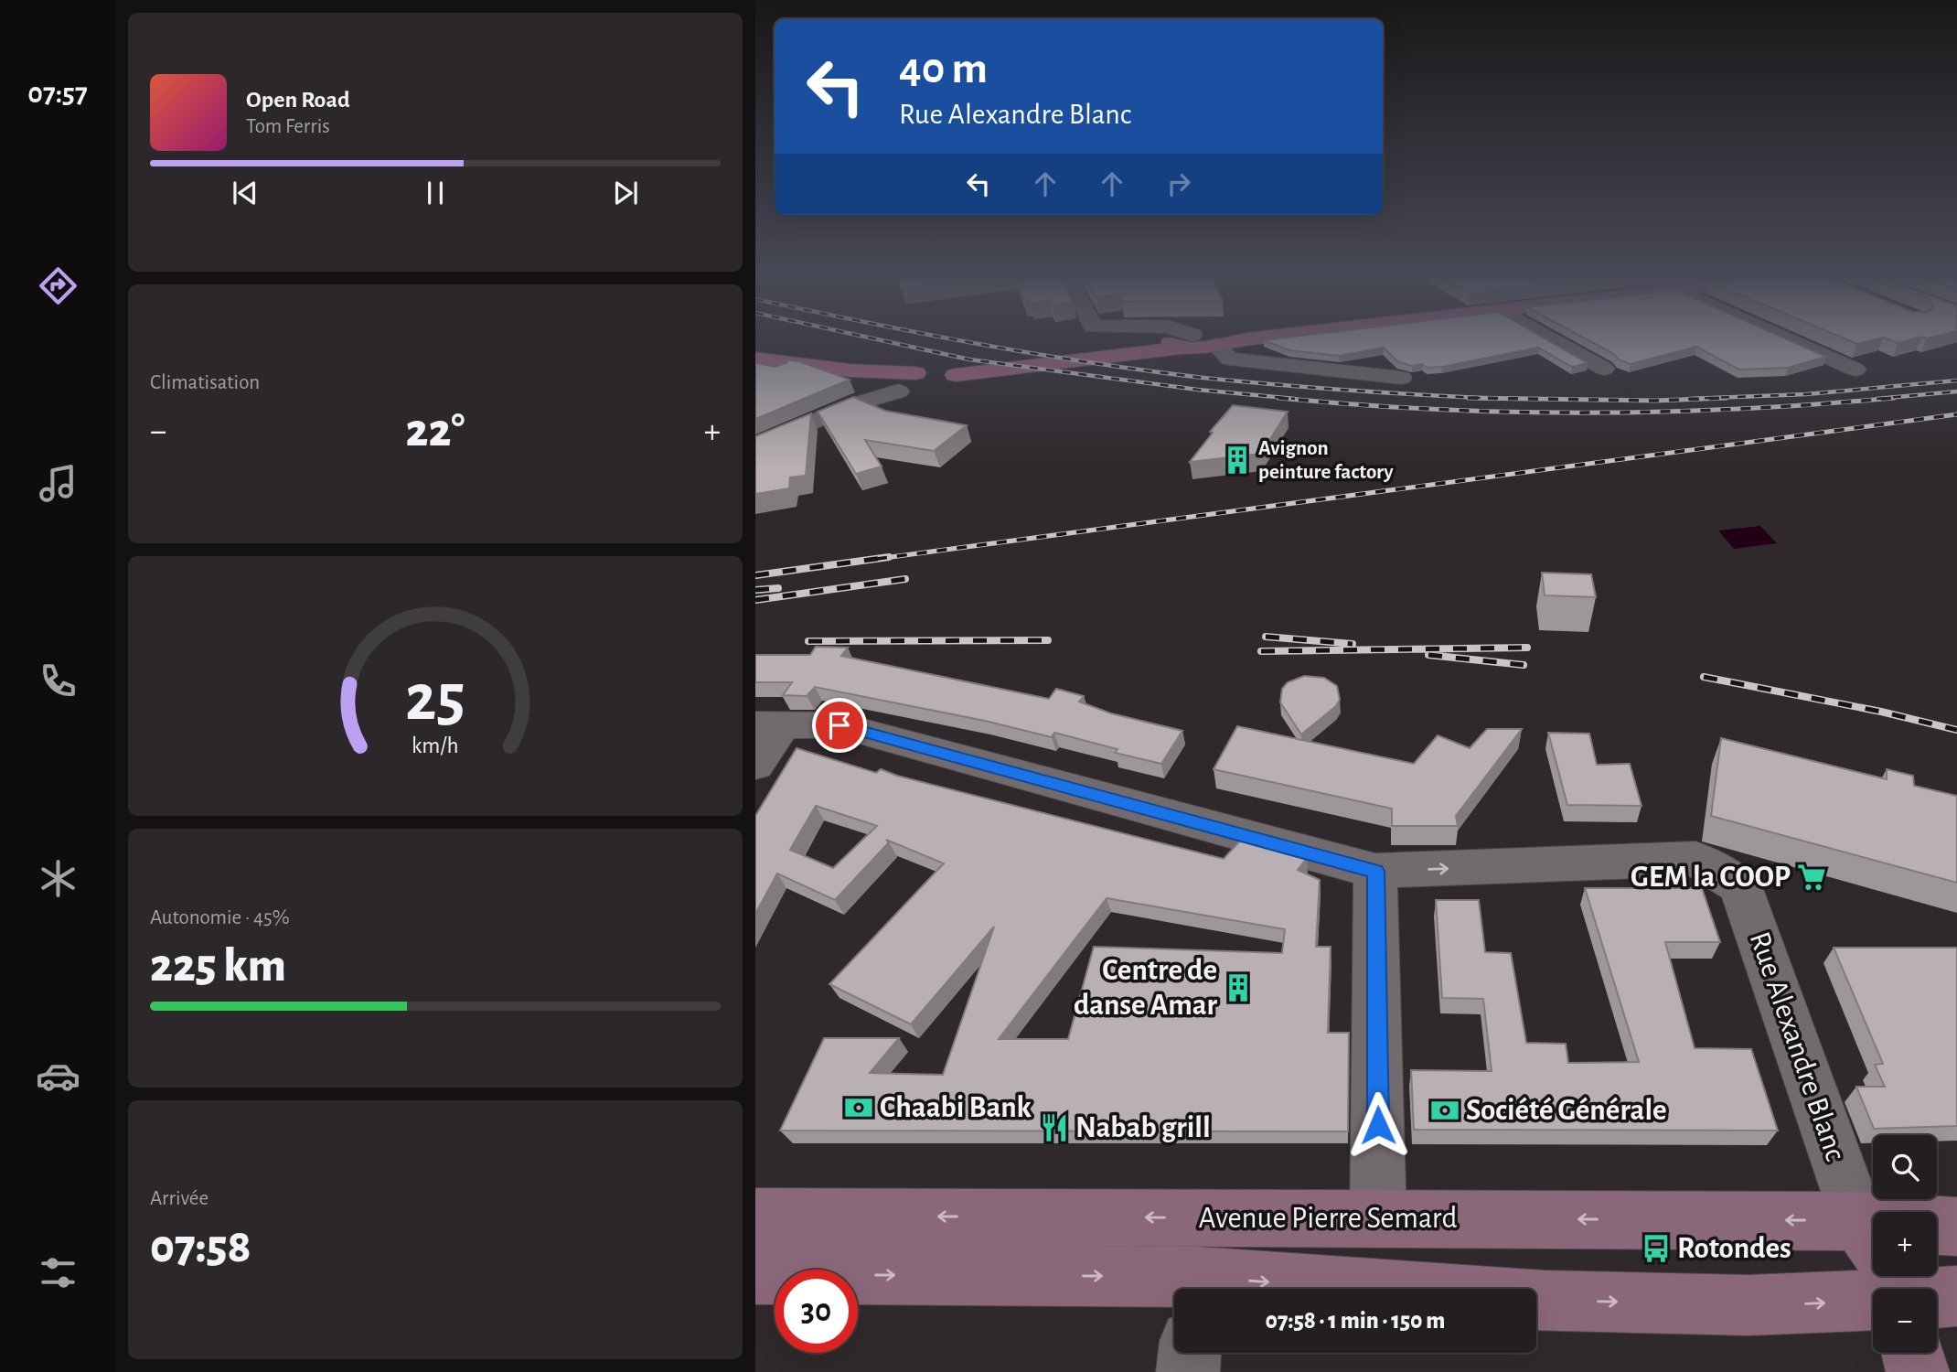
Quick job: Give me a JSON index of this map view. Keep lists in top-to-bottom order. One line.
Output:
{"streets":{"main road":["Avenue Pierre Semard"],"street":["Rue Alexandre Blanc"]},"one_way":["Rue Alexandre Blanc"],"places":{"building":["Avignon peinture factory","Centre de danse Amar"],"supermarket":["GEM la COOP"],"bank":["Chaabi Bank","Société Générale"],"restaurant":["Nabab grill"],"bus stop":["Rotondes"]},"page":{"tabs":"07:57","turn":["40 m","Rue Alexandre Blanc"],"song":["Open Road","Tom Ferris"],"tile":["Climatisation",["Autonomie · 45%","225 km"],["Arrivée","07:58"]],"heat":["−","22°","+"],"map_buttons":["+","−"],"limit":"30","trip":"07:58 · 1 min · 150 m","gauge":["25","km/h"]}}
